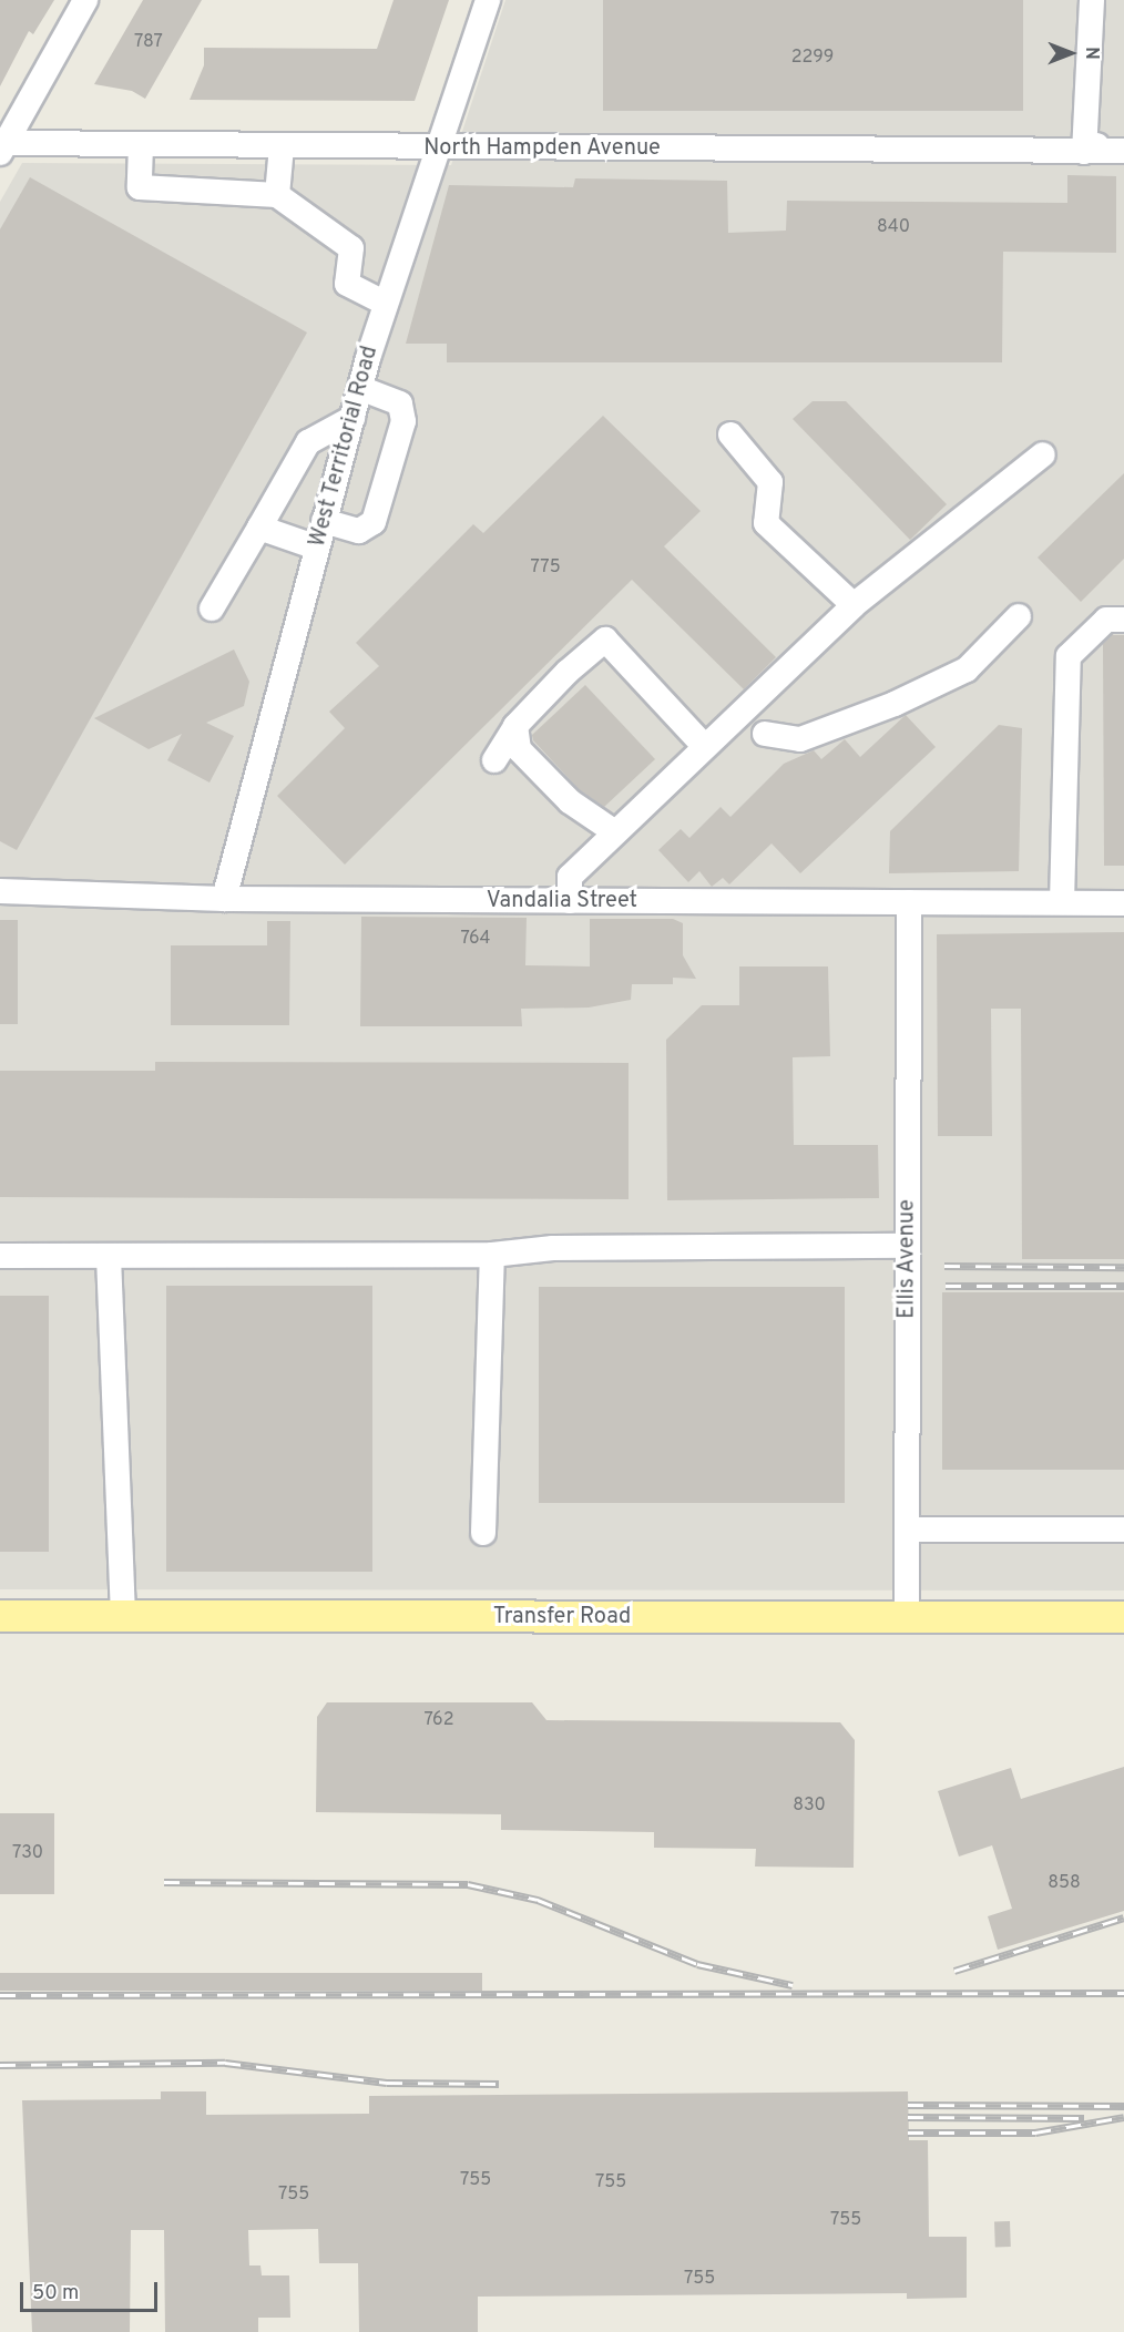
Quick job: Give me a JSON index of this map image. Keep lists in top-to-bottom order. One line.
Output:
{"streets":{"main road":["Transfer Road"],"street":["North Hampden Avenue","West Territorial Road","Vandalia Street","Ellis Avenue"]},"crossings":[["North Hampden Avenue","West Territorial Road"],["West Territorial Road","Vandalia Street"],["Vandalia Street","Ellis Avenue"],["Ellis Avenue","Transfer Road"]],"house_numbers":["787","2299","840","775","764","762","830","730","858","755","755","755","755","755"],"scale_bar":"50 m","north":"right"}
